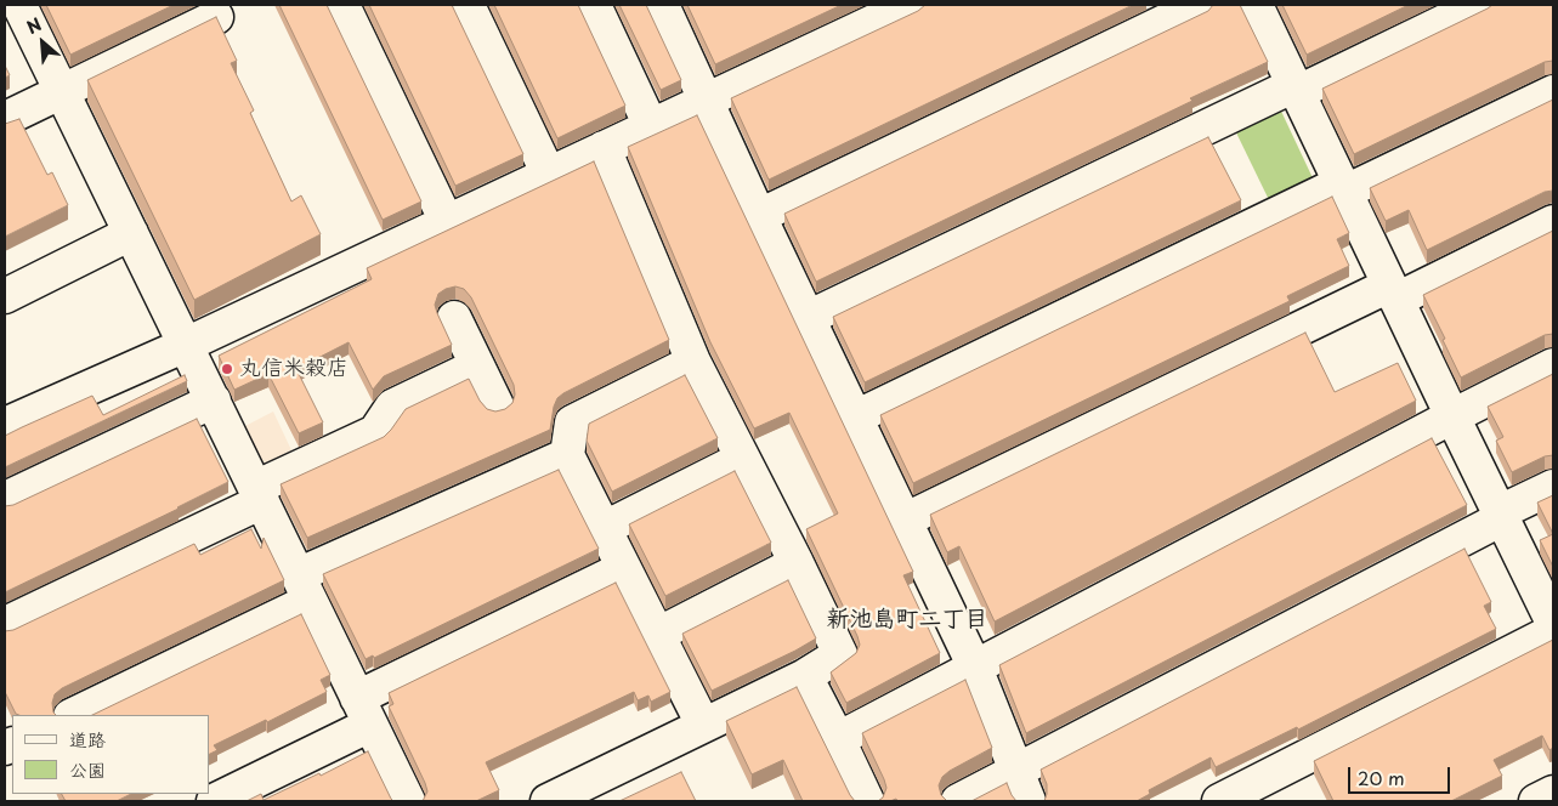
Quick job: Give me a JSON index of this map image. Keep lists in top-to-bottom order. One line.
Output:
{"districts":["新池島町二丁目"],"places":["丸信米穀店"],"legend":["道路","公園"],"scale_bar":"20 m","north":"top left"}
